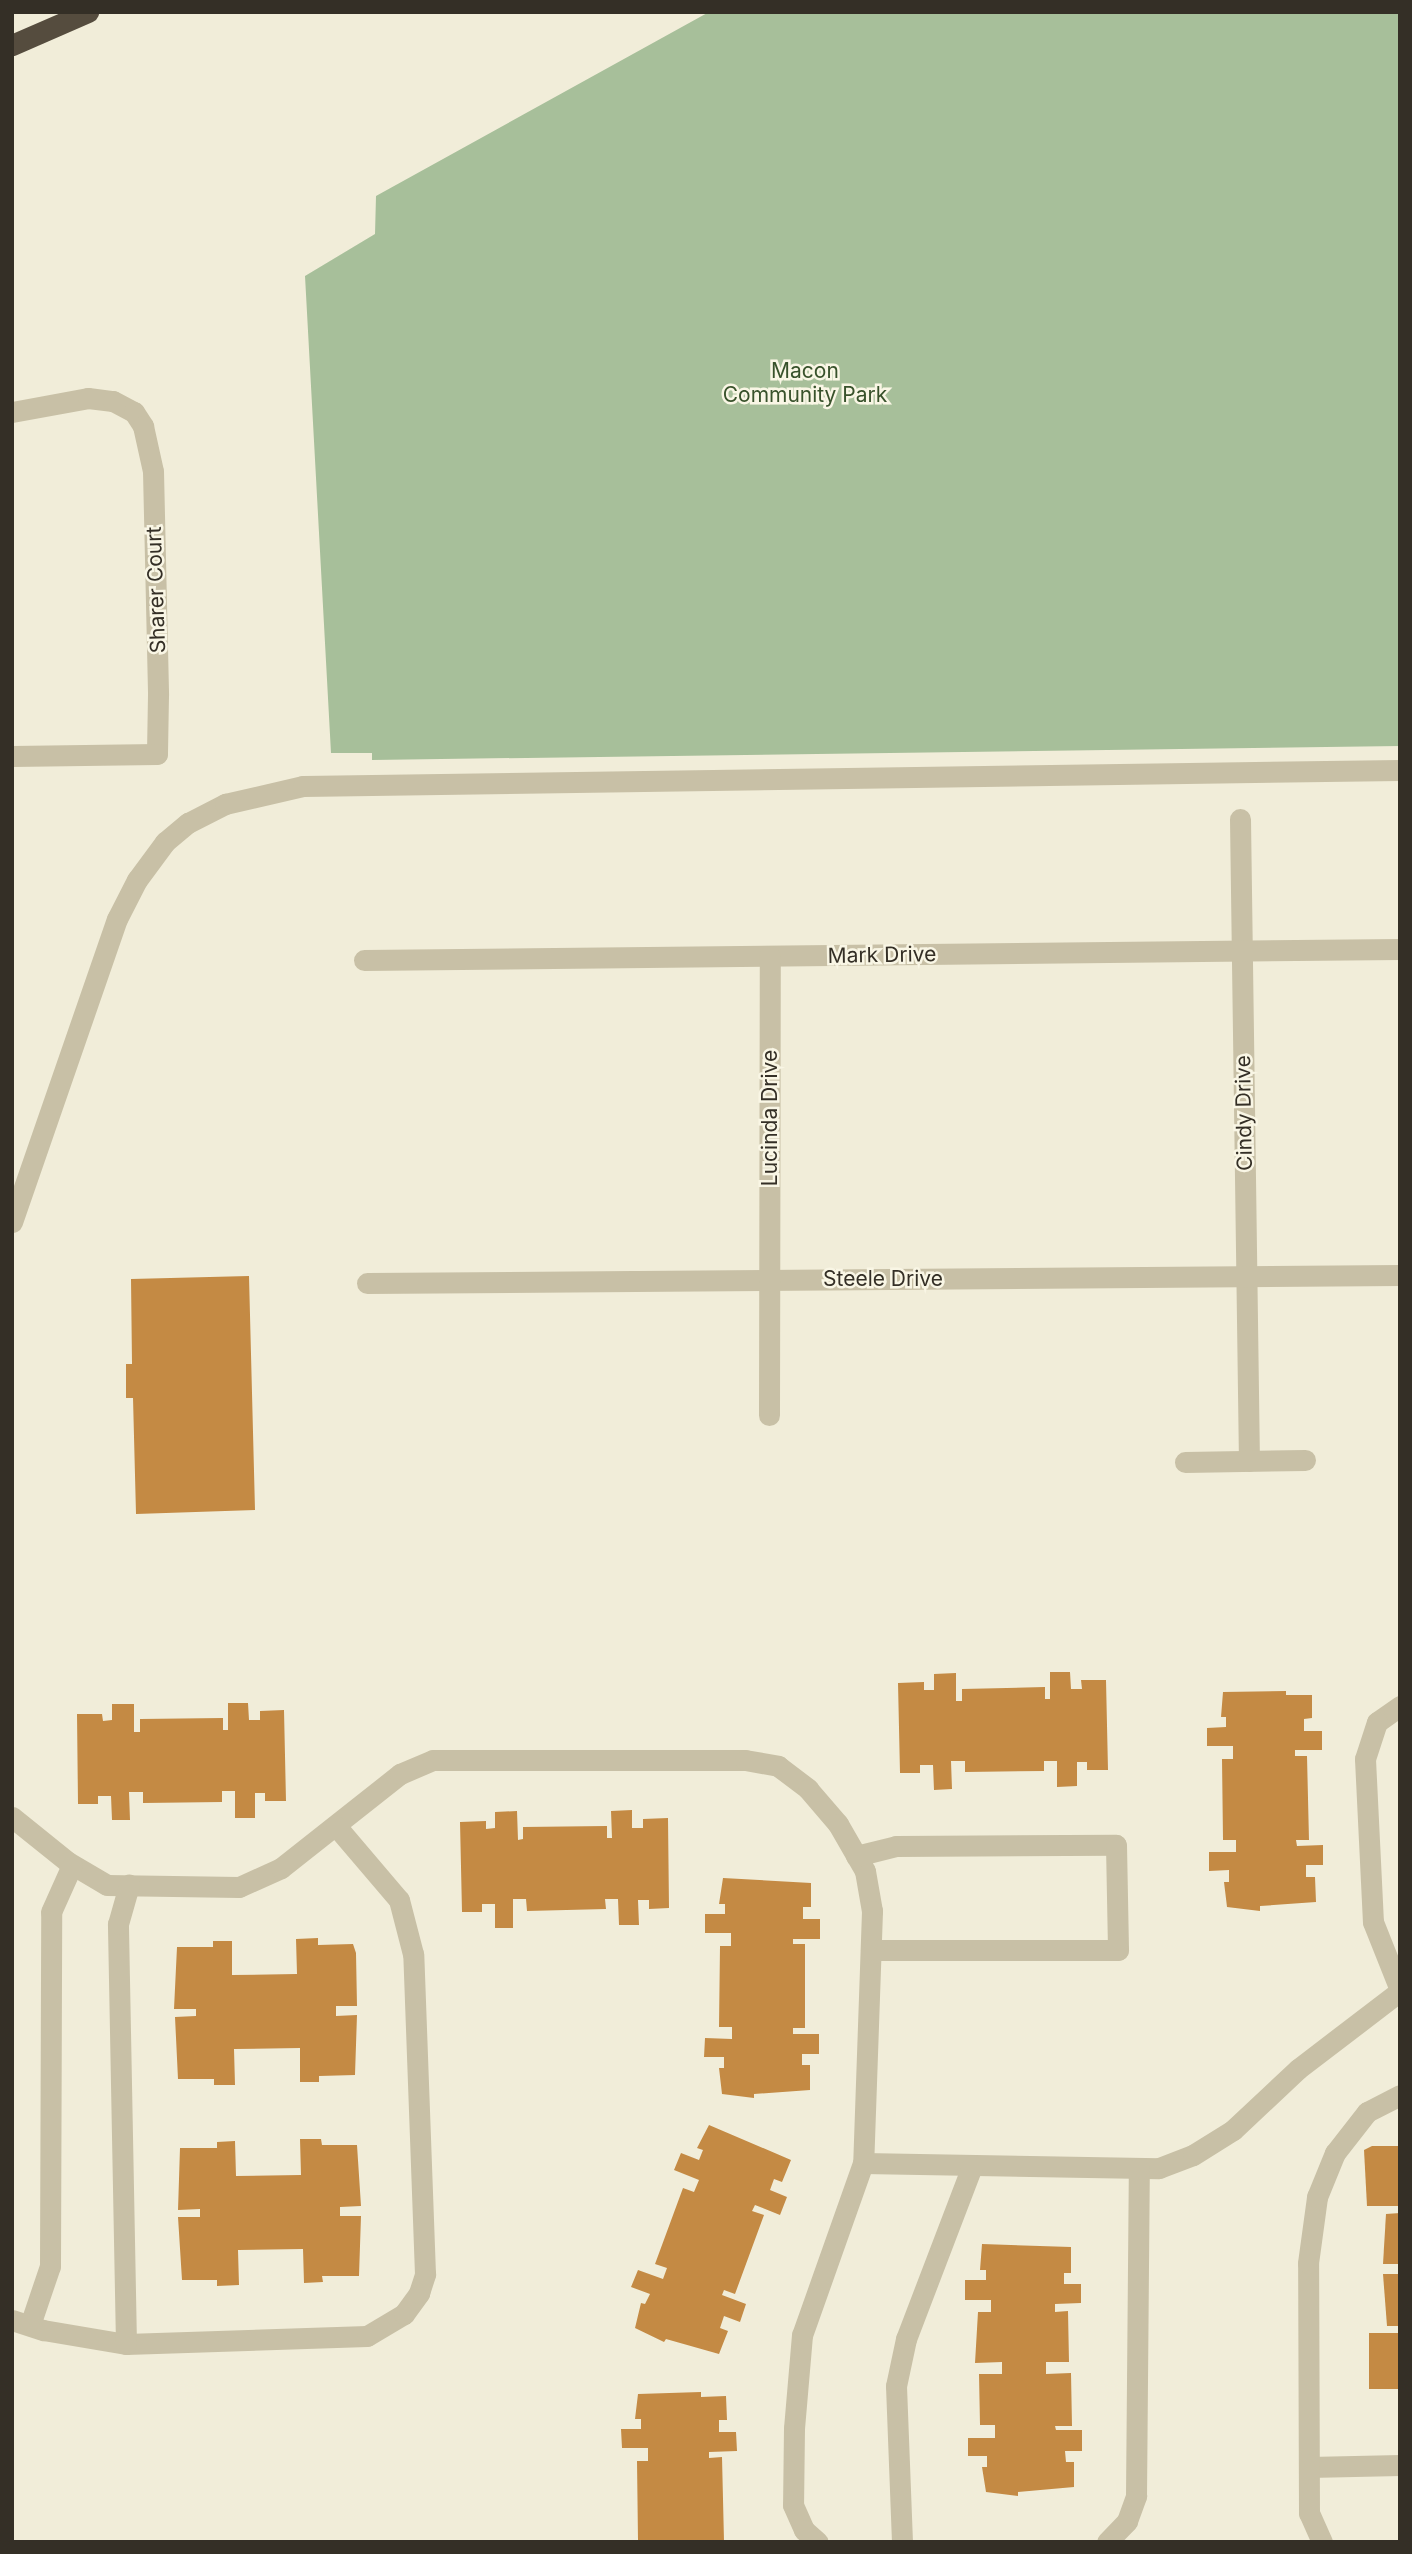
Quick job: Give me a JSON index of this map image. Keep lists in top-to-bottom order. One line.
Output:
{"streets":{"street":["Sharer Court","Mark Drive","Cindy Drive","Lucinda Drive","Steele Drive"]},"crossings":[["Mark Drive","Cindy Drive"],["Mark Drive","Lucinda Drive"],["Cindy Drive","Steele Drive"],["Lucinda Drive","Steele Drive"]],"parks":["Macon Community Park"]}
